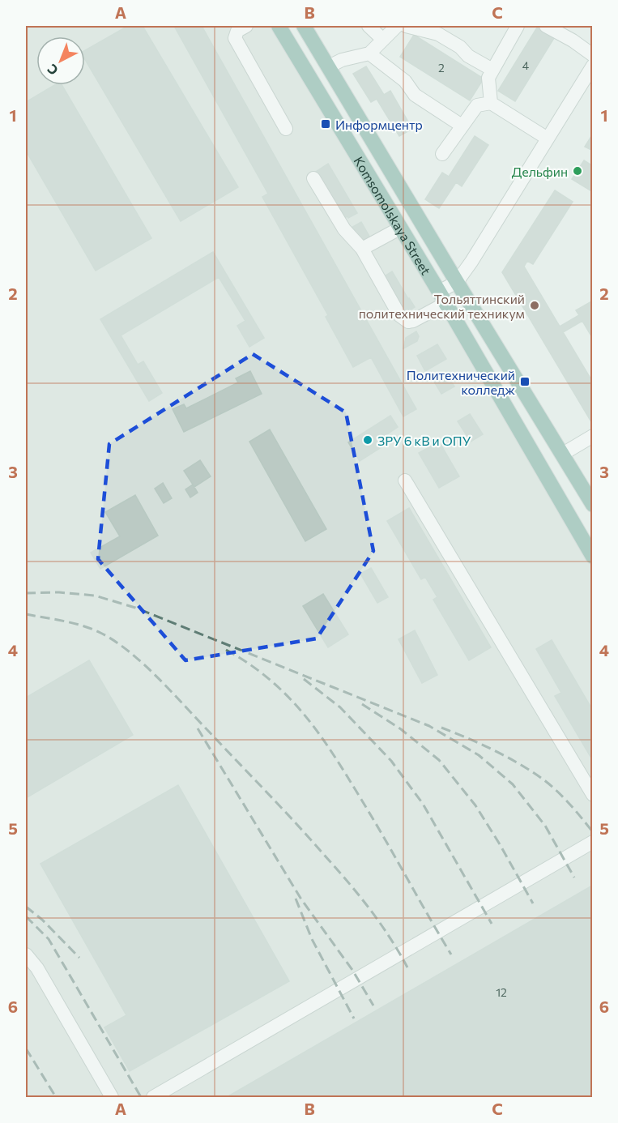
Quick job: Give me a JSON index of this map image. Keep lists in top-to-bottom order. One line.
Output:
{"streets":{"main road":["Komsomolskaya Street"]},"places":{"transit":["Информцентр","Политехнический колледж"],"other":["Дельфин","Тольяттинский политехнический техникум","ЗРУ 6 кВ и ОПУ"]},"house_numbers":["4","2","12"],"north":"bottom left","grid":{"columns":["A","B","C"],"rows":["1","2","3","4","5","6"]}}
